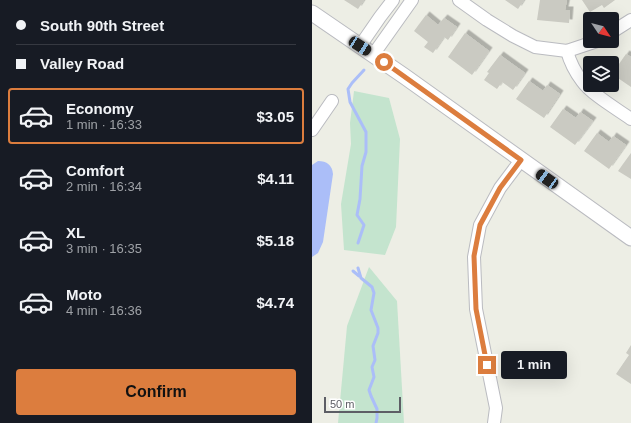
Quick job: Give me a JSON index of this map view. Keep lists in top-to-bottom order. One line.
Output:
{"scale_bar":"50 m","north":"bottom right","page":{"banner":["South 90th Street","Valley Road"],"list":[{"name":"Economy","note":"1 min · 16:33","value":"$3.05"},{"name":"Comfort","note":"2 min · 16:34","value":"$4.11"},{"name":"XL","note":"3 min · 16:35","value":"$5.18"},{"name":"Moto","note":"4 min · 16:36","value":"$4.74"}],"bubble":"1 min","buttons":"Confirm","scale":"50 m"}}
